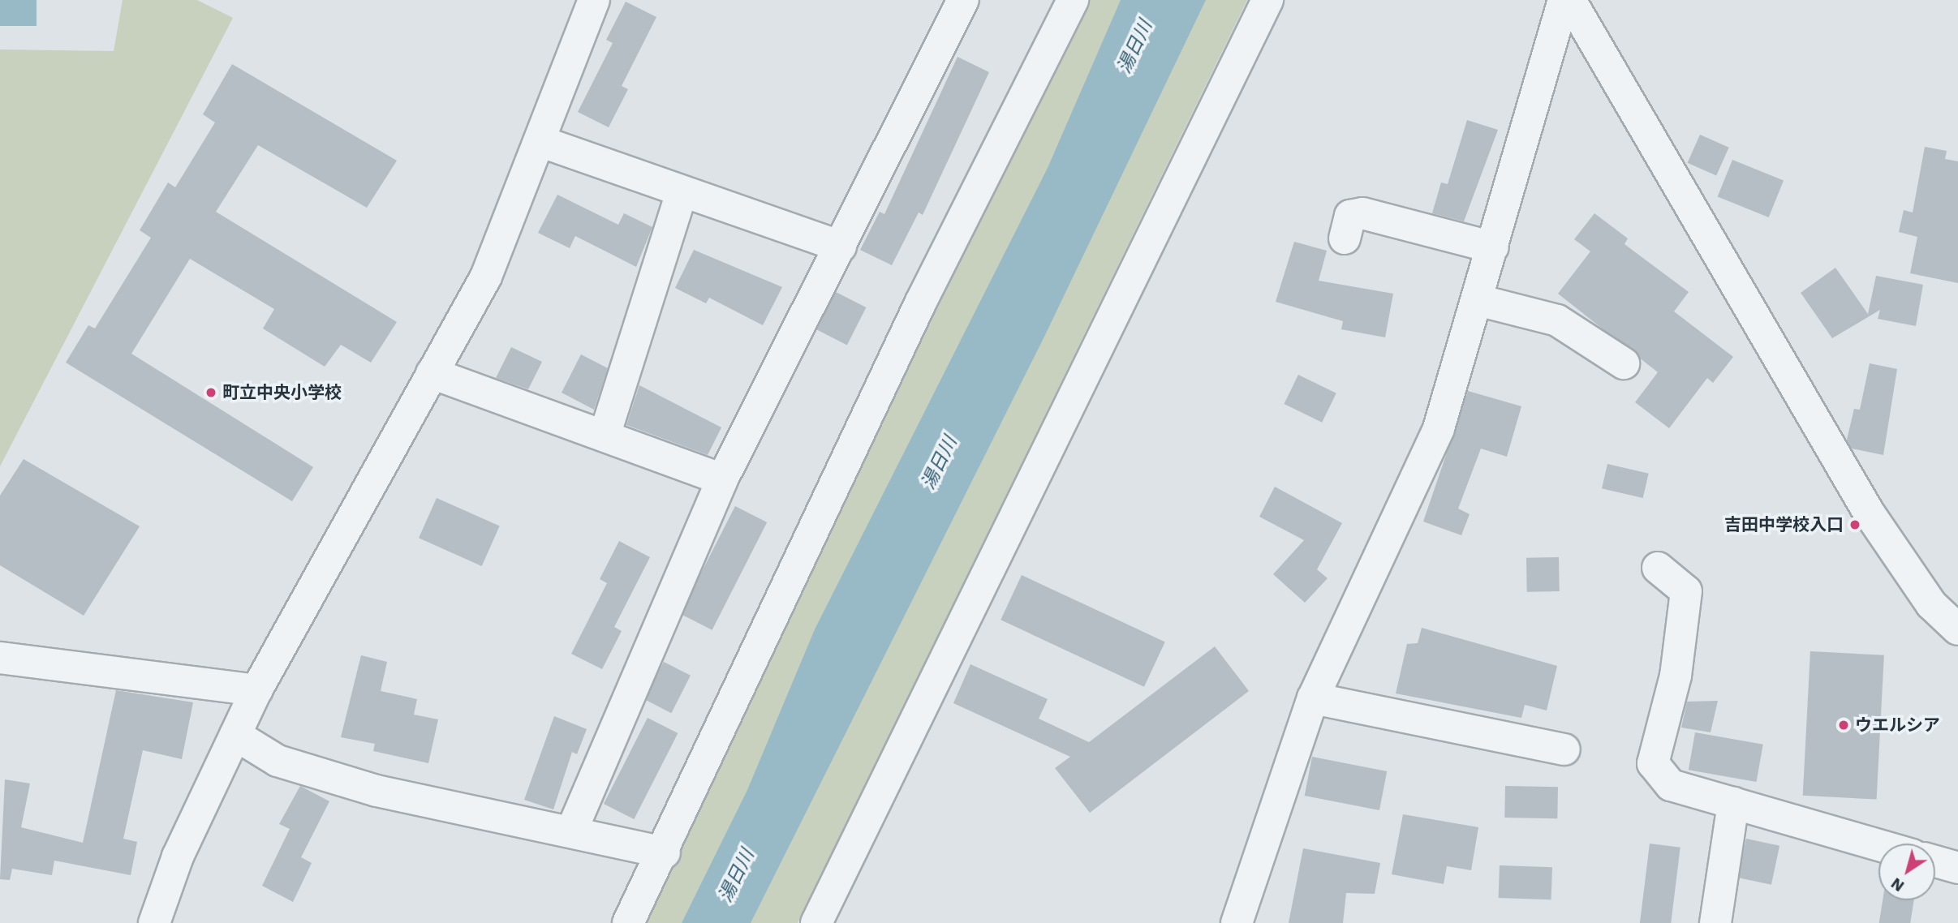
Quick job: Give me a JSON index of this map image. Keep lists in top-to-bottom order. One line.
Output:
{"water":["湯日川"],"places":["町立中央小学校","吉田中学校入口","ウエルシア"],"north":"bottom left"}
